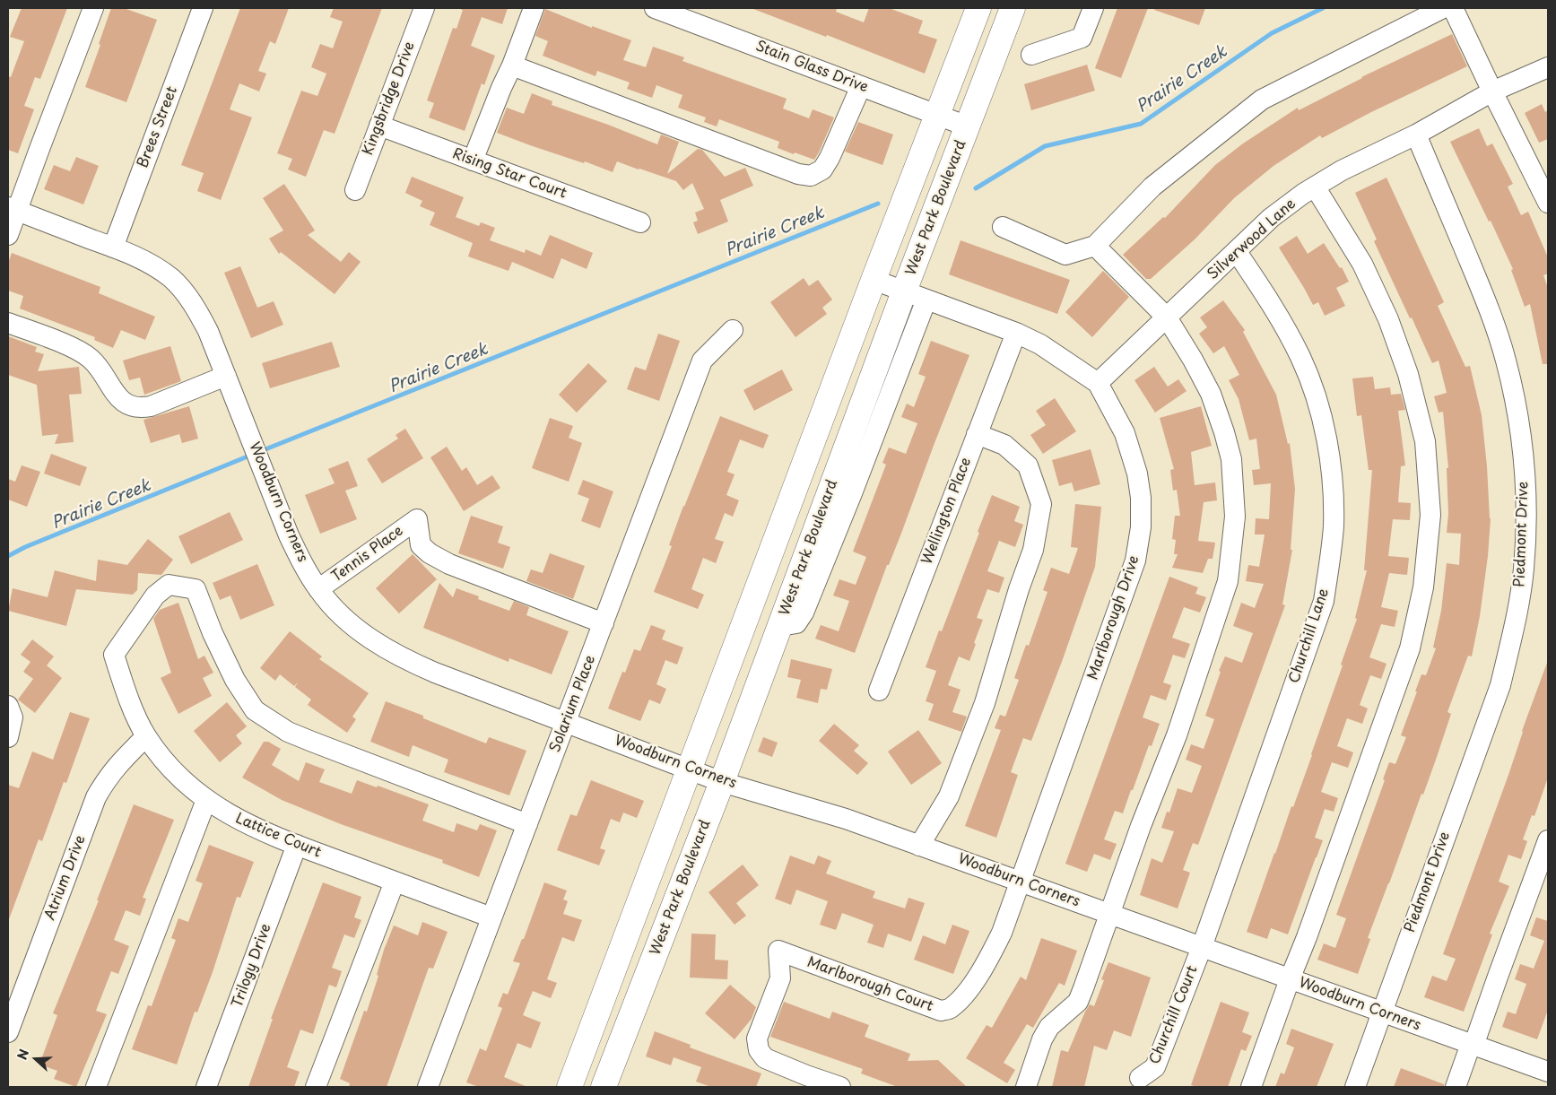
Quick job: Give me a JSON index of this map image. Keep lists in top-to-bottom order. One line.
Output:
{"streets":{"main road":["West Park Boulevard"],"street":["Stain Glass Drive","Kingsbridge Drive","Brees Street","Rising Star Court","Silverwood Lane","Woodburn Corners","Wellington Place","Piedmont Drive","Tennis Place","Marlborough Drive","Churchill Lane","Solarium Place","Lattice Court","Atrium Drive","Trilogy Drive","Marlborough Court","Churchill Court"]},"crossings":[["Stain Glass Drive","West Park Boulevard"],["Kingsbridge Drive","Rising Star Court"],["Brees Street","Woodburn Corners"],["West Park Boulevard","Woodburn Corners"],["West Park Boulevard","Marlborough Drive"],["Silverwood Lane","Piedmont Drive"],["Silverwood Lane","Marlborough Drive"],["Silverwood Lane","Churchill Lane"],["Woodburn Corners","Piedmont Drive"],["Woodburn Corners","Tennis Place"],["Woodburn Corners","Marlborough Drive"],["Woodburn Corners","Churchill Lane"],["Woodburn Corners","Solarium Place"],["Woodburn Corners","Marlborough Court"],["Woodburn Corners","Churchill Court"],["Wellington Place","Marlborough Drive"],["Tennis Place","Solarium Place"],["Marlborough Drive","Marlborough Court"],["Churchill Lane","Churchill Court"],["Solarium Place","Lattice Court"],["Lattice Court","Atrium Drive"],["Lattice Court","Trilogy Drive"]],"water":["Prairie Creek"],"north":"left"}
